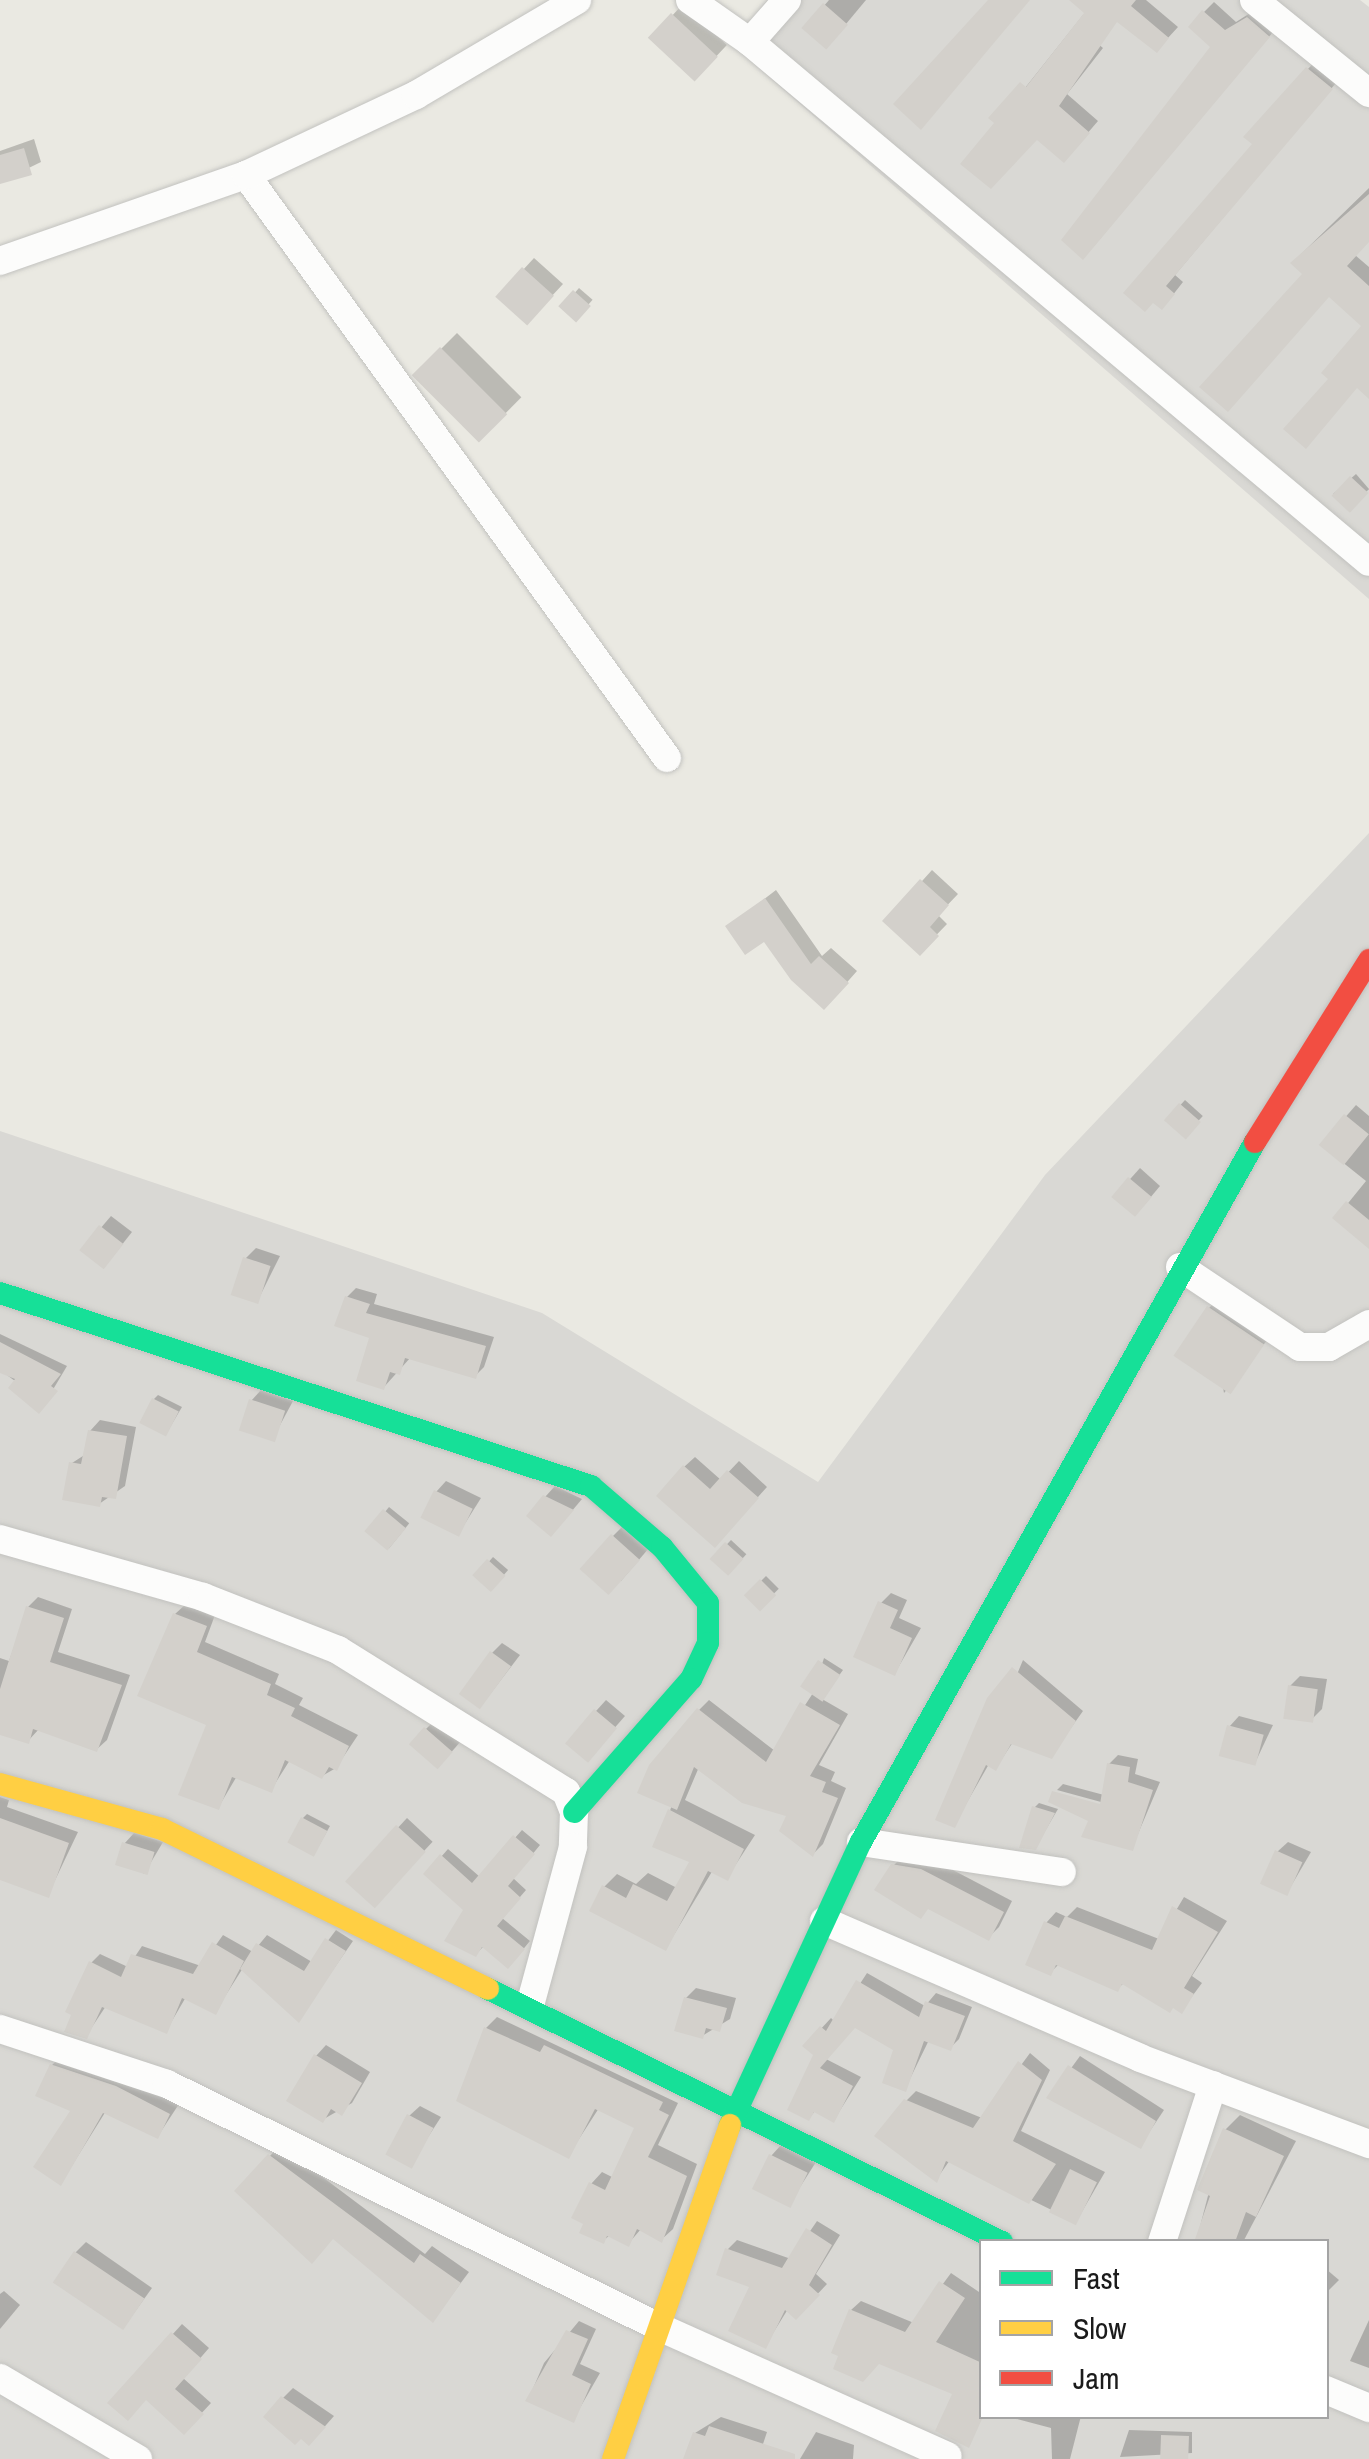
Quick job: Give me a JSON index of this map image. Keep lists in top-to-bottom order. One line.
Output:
{"legend":["Fast","Slow","Jam"]}
